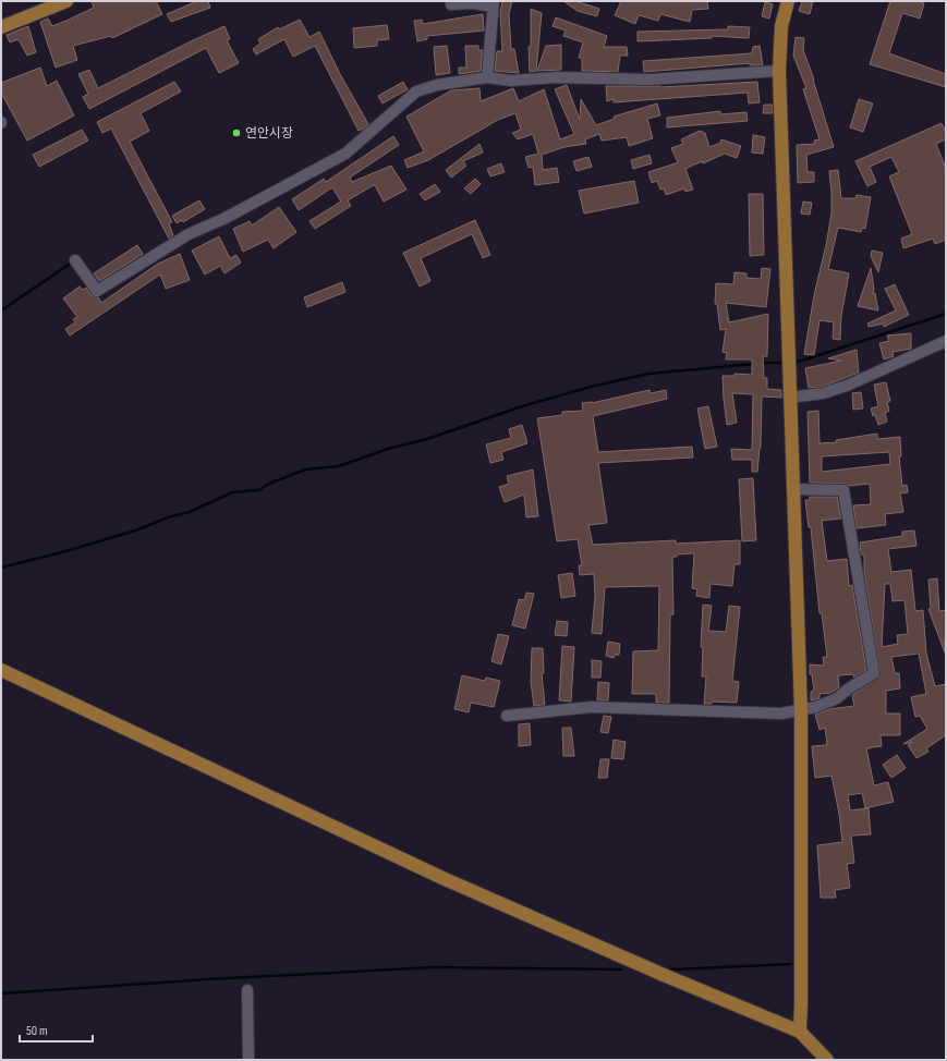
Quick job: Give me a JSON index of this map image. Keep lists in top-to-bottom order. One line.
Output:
{"places":["연안시장"],"scale_bar":"50 m"}
